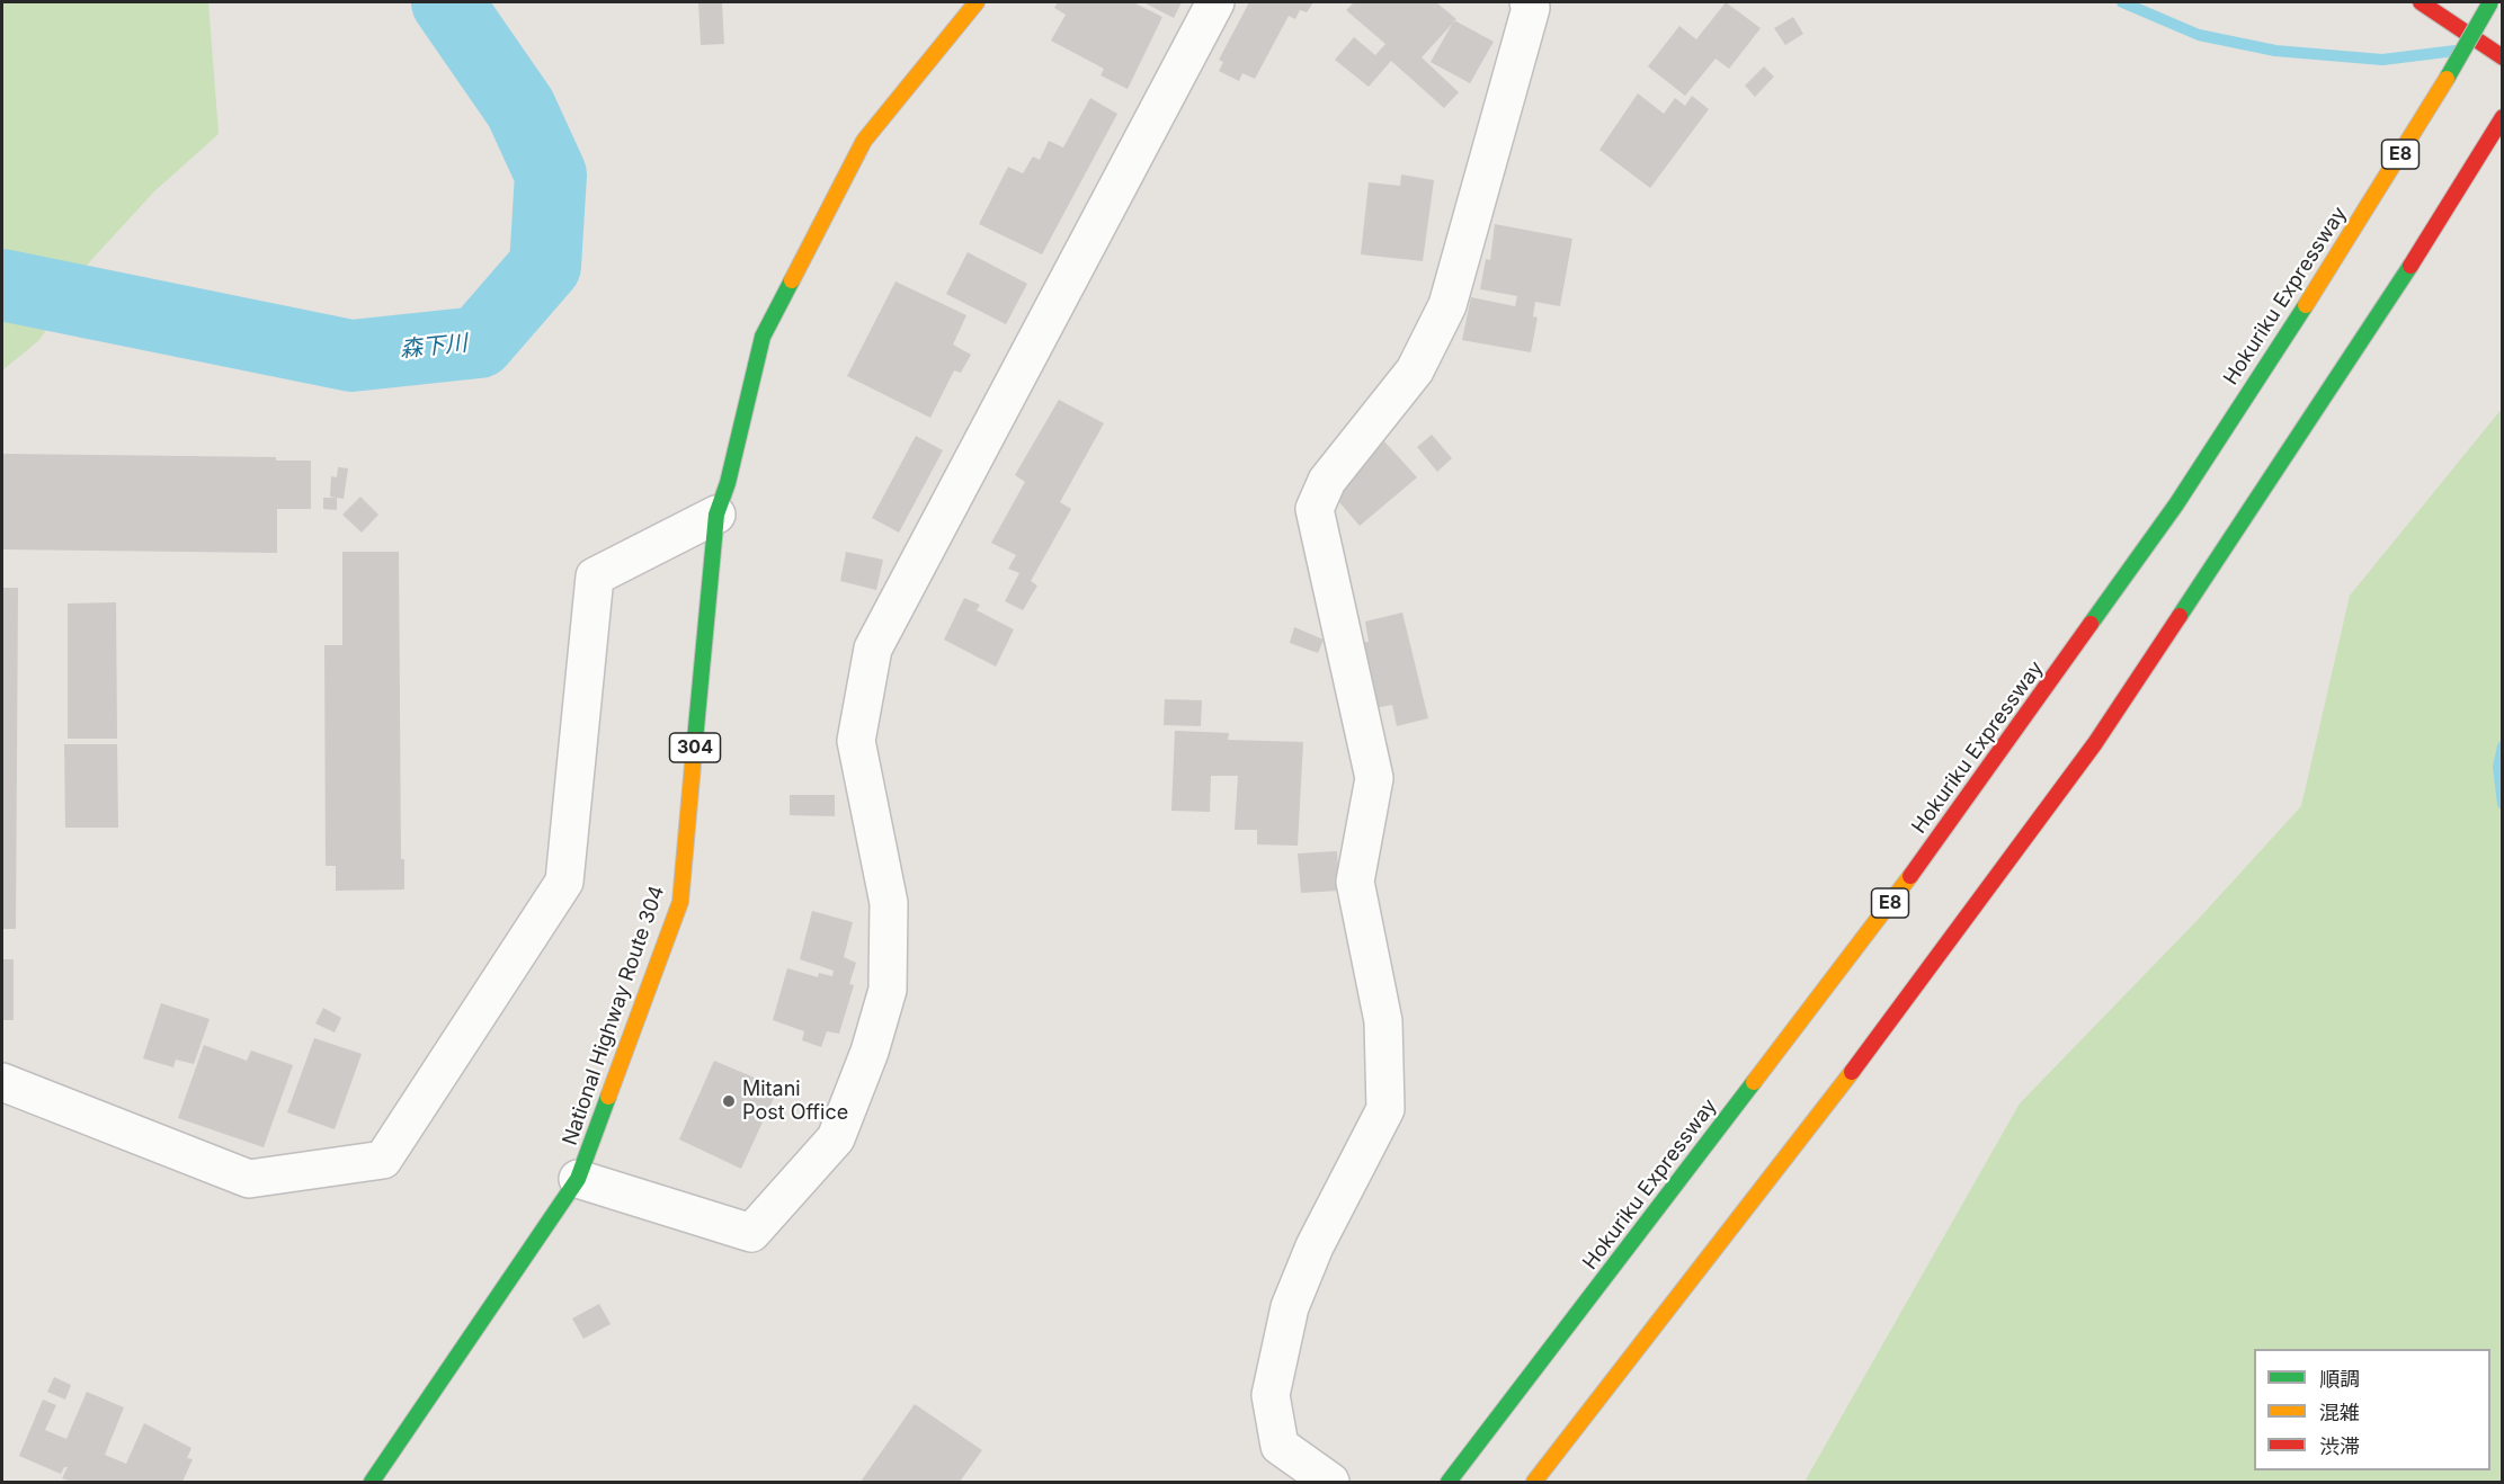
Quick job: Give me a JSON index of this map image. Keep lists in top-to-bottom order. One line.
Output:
{"streets":{"highway":["E8","Hokuriku Expressway","304","National Highway Route 304"]},"water":["森下川"],"places":["Mitani Post Office"],"legend":["順調","混雑","渋滞"]}
